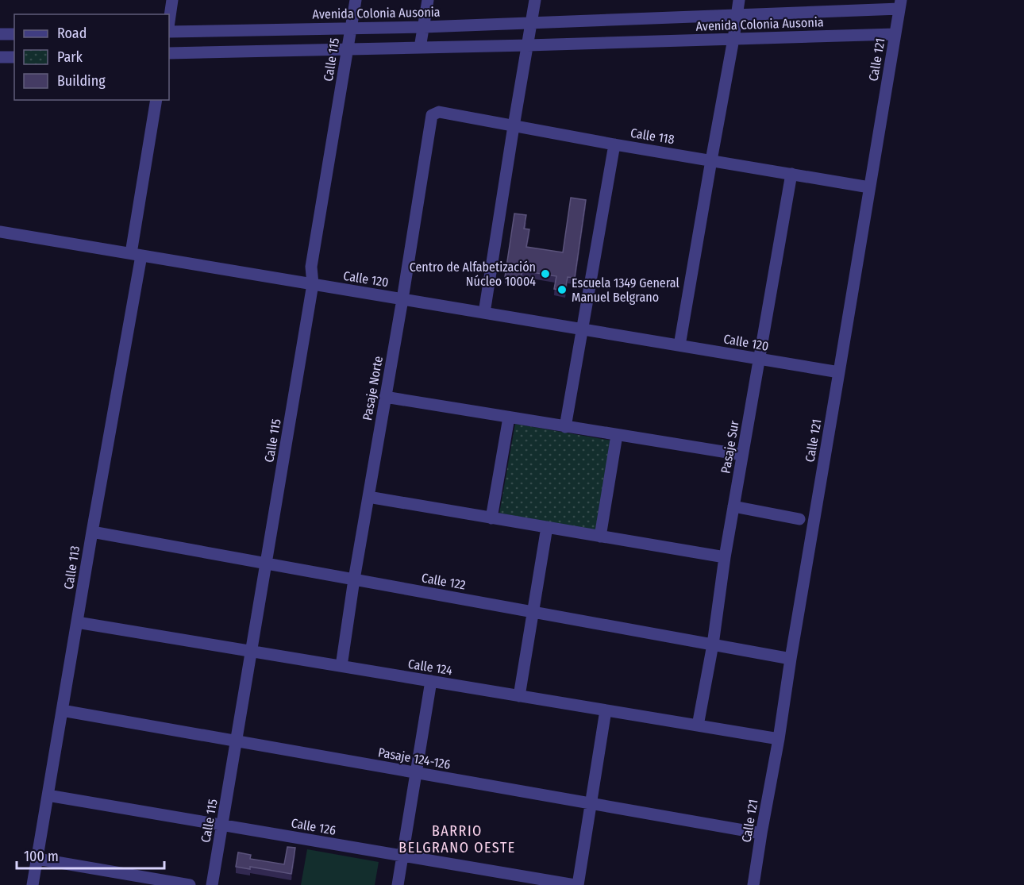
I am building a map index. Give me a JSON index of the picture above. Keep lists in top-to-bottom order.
{
  "streets": {
    "street": [
      "Avenida Colonia Ausonia",
      "Calle 115",
      "Calle 121",
      "Calle 118",
      "Calle 120",
      "Pasaje Norte",
      "Pasaje Sur",
      "Calle 113",
      "Calle 122",
      "Calle 124",
      "Pasaje 124-126",
      "Calle 126"
    ]
  },
  "crossings": [
    ["Avenida Colonia Ausonia", "Calle 115"],
    ["Avenida Colonia Ausonia", "Calle 121"],
    ["Calle 115", "Calle 120"],
    ["Calle 115", "Calle 122"],
    ["Calle 115", "Calle 124"],
    ["Calle 115", "Pasaje 124-126"],
    ["Calle 115", "Calle 126"],
    ["Calle 121", "Calle 118"],
    ["Calle 121", "Calle 120"],
    ["Calle 121", "Calle 122"],
    ["Calle 121", "Calle 124"],
    ["Calle 121", "Pasaje 124-126"],
    ["Calle 118", "Pasaje Norte"],
    ["Calle 118", "Pasaje Sur"],
    ["Calle 120", "Pasaje Norte"],
    ["Calle 120", "Pasaje Sur"],
    ["Calle 120", "Calle 113"],
    ["Pasaje Norte", "Calle 122"],
    ["Pasaje Norte", "Calle 124"],
    ["Pasaje Sur", "Calle 122"],
    ["Pasaje Sur", "Calle 124"],
    ["Calle 113", "Calle 122"],
    ["Calle 113", "Calle 124"],
    ["Calle 113", "Pasaje 124-126"],
    ["Calle 113", "Calle 126"]
  ],
  "districts": ["BARRIO BELGRANO OESTE"],
  "places": ["Centro de Alfabetización Núcleo 10004", "Escuela 1349 General Manuel Belgrano"],
  "legend": ["Road", "Park", "Building"],
  "scale_bar": "100 m"
}
